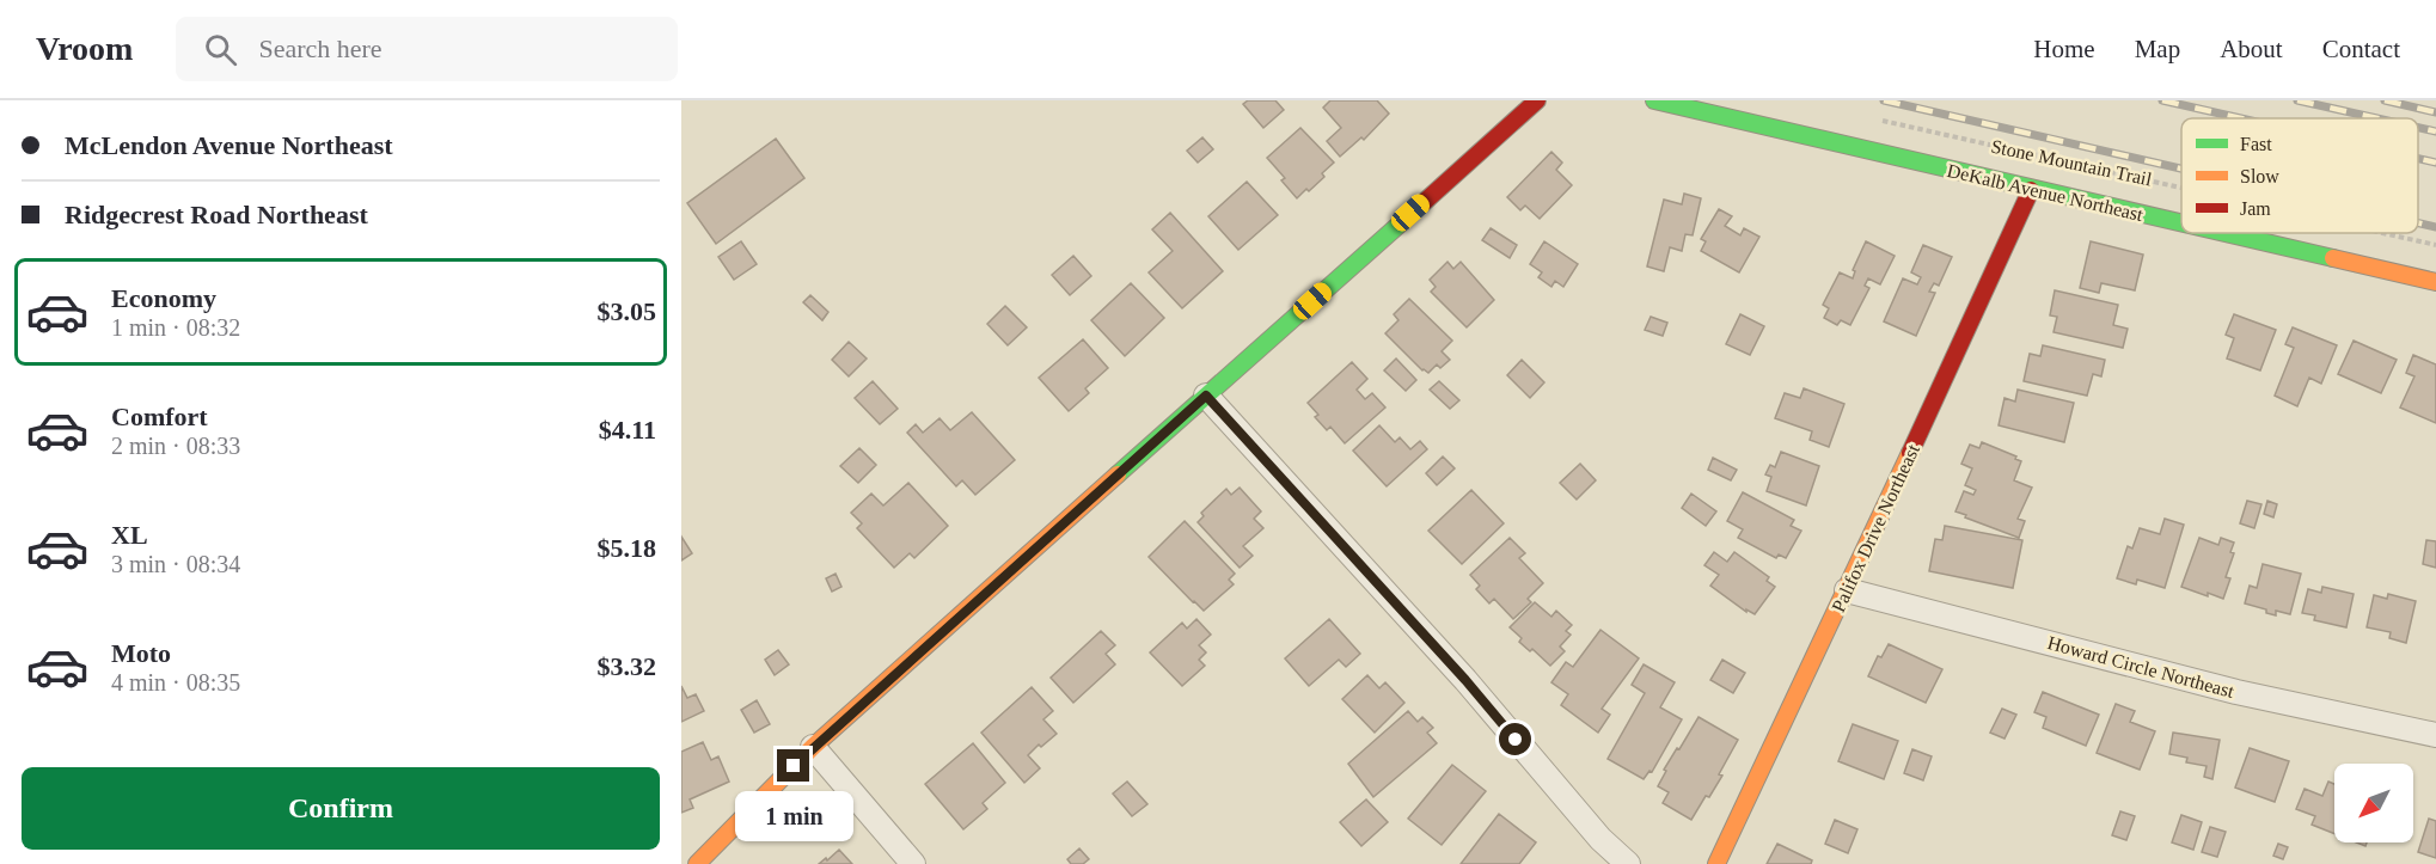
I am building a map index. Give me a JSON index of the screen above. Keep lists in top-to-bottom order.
{
  "streets": {
    "street": ["DeKalb Avenue Northeast", "Palifox Drive Northeast", "Howard Circle Northeast"],
    "path": ["Stone Mountain Trail"]
  },
  "crossings": [
    ["DeKalb Avenue Northeast", "Palifox Drive Northeast"],
    ["Palifox Drive Northeast", "Howard Circle Northeast"]
  ],
  "legend": ["Fast", "Slow", "Jam"],
  "north": "bottom left",
  "page": {
    "header": "Vroom",
    "search": "Search here",
    "nav": [
      "Home",
      "Map",
      "About",
      "Contact"
    ],
    "banner": ["McLendon Avenue Northeast", "Ridgecrest Road Northeast"],
    "list": [
      {
        "name": "Economy",
        "note": "1 min · 08:32",
        "value": "$3.05"
      },
      {
        "name": "Comfort",
        "note": "2 min · 08:33",
        "value": "$4.11"
      },
      {
        "name": "XL",
        "note": "3 min · 08:34",
        "value": "$5.18"
      },
      {
        "name": "Moto",
        "note": "4 min · 08:35",
        "value": "$3.32"
      }
    ],
    "buttons": "Confirm",
    "bubble": "1 min"
  }
}
